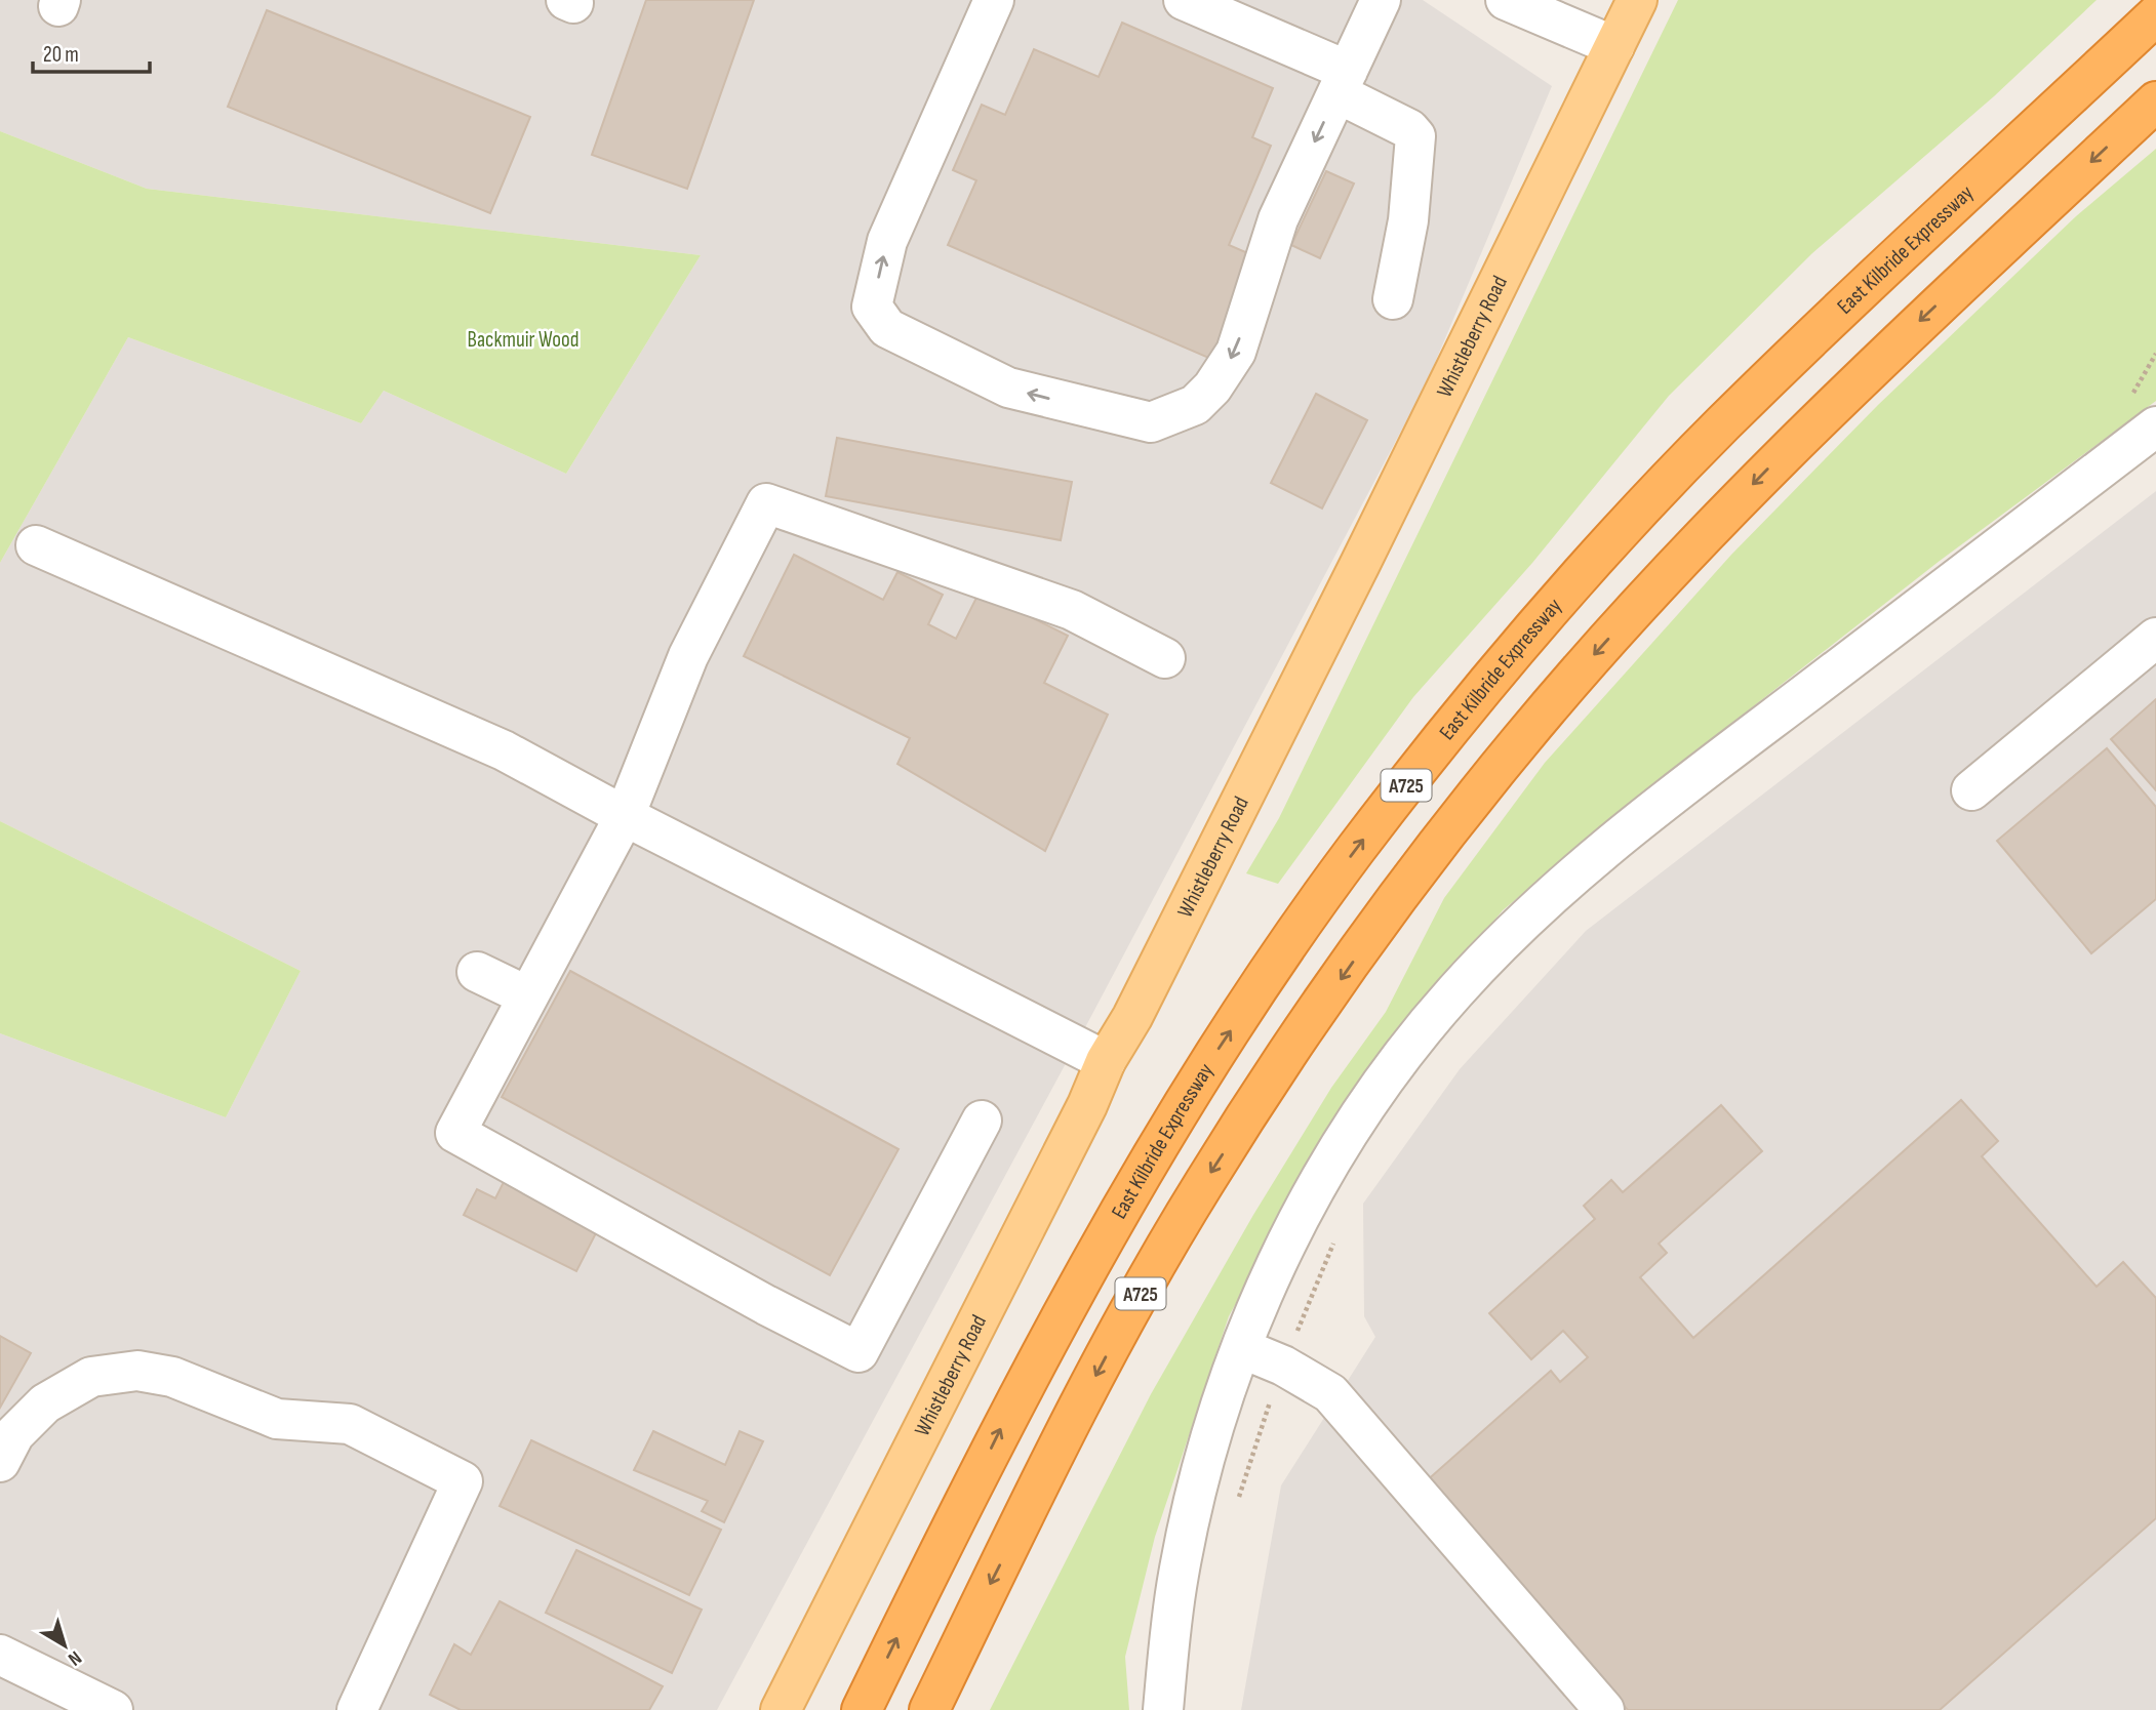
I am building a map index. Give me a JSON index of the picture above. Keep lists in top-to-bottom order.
{
  "streets": {
    "highway": ["East Kilbride Expressway", "A725"],
    "main road": ["Whistleberry Road"]
  },
  "parks": ["Backmuir Wood"],
  "scale_bar": "20 m",
  "north": "bottom right"
}
